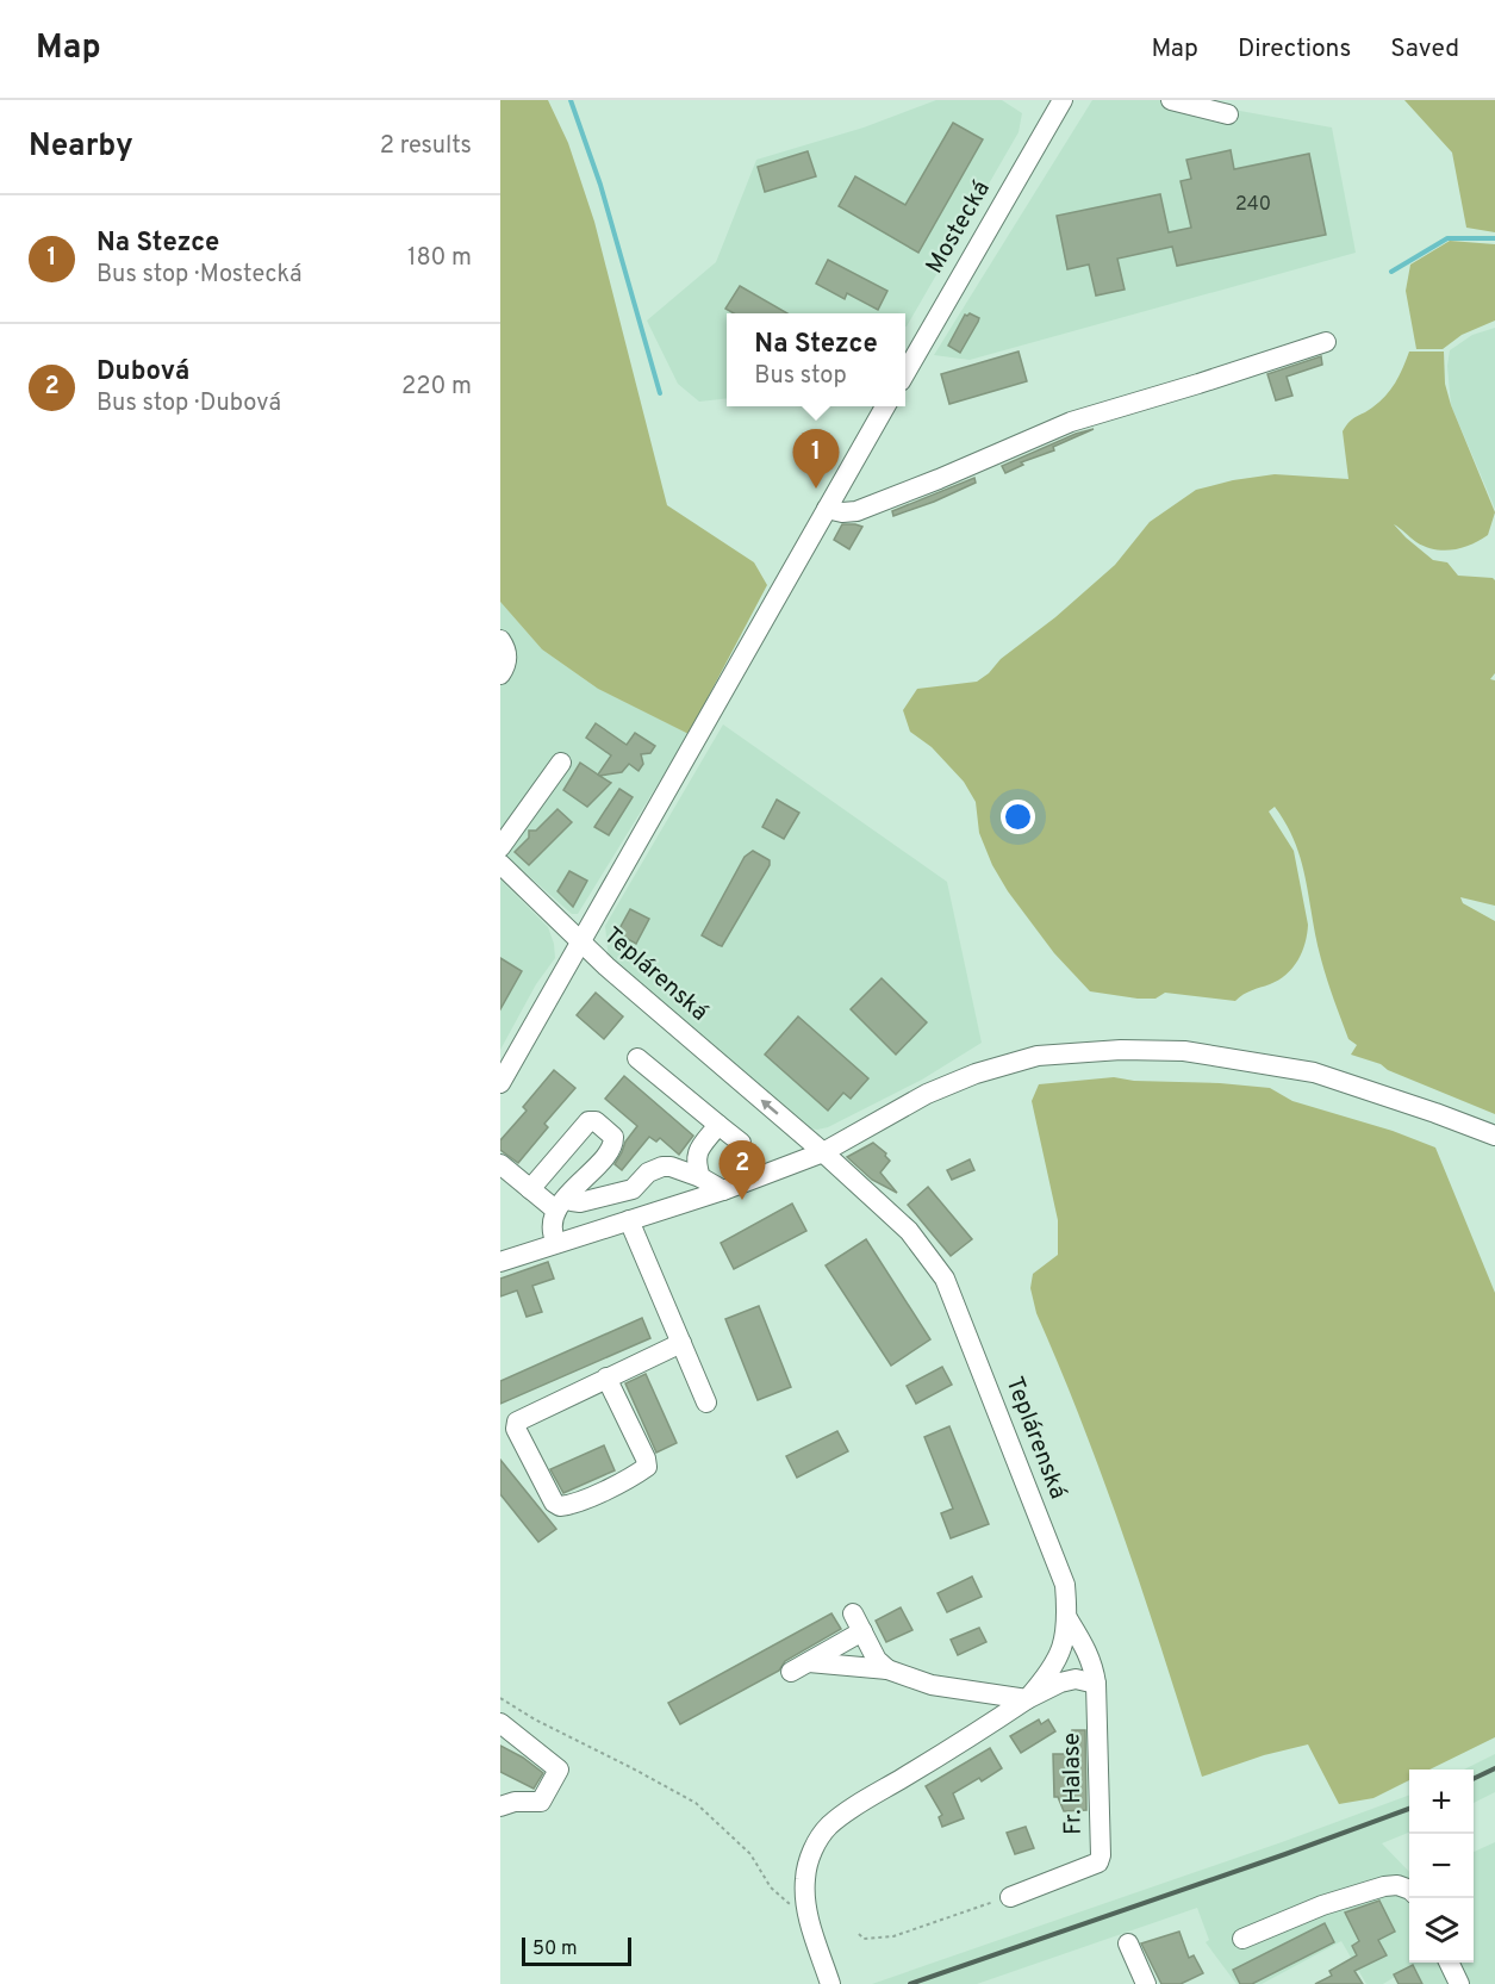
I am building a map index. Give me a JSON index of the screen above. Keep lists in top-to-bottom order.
{
  "streets": {
    "street": ["Mostecká", "Teplárenská", "Fr. Halase"]
  },
  "house_numbers": ["240"],
  "scale_bar": "50 m",
  "page": {
    "header": "Map",
    "nav": ["Map", "Directions", "Saved"],
    "heading": ["Nearby", "2 results"],
    "list": [
      {
        "mark": "1",
        "name": "Na Stezce",
        "note": "Bus stop · Mostecká",
        "value": "180 m"
      },
      {
        "mark": "2",
        "name": "Dubová",
        "note": "Bus stop · Dubová",
        "value": "220 m"
      }
    ],
    "popup": ["Na Stezce", "Bus stop"],
    "pins": ["1", "2"],
    "map_buttons": ["+", "−"],
    "scale": "50 m"
  }
}
